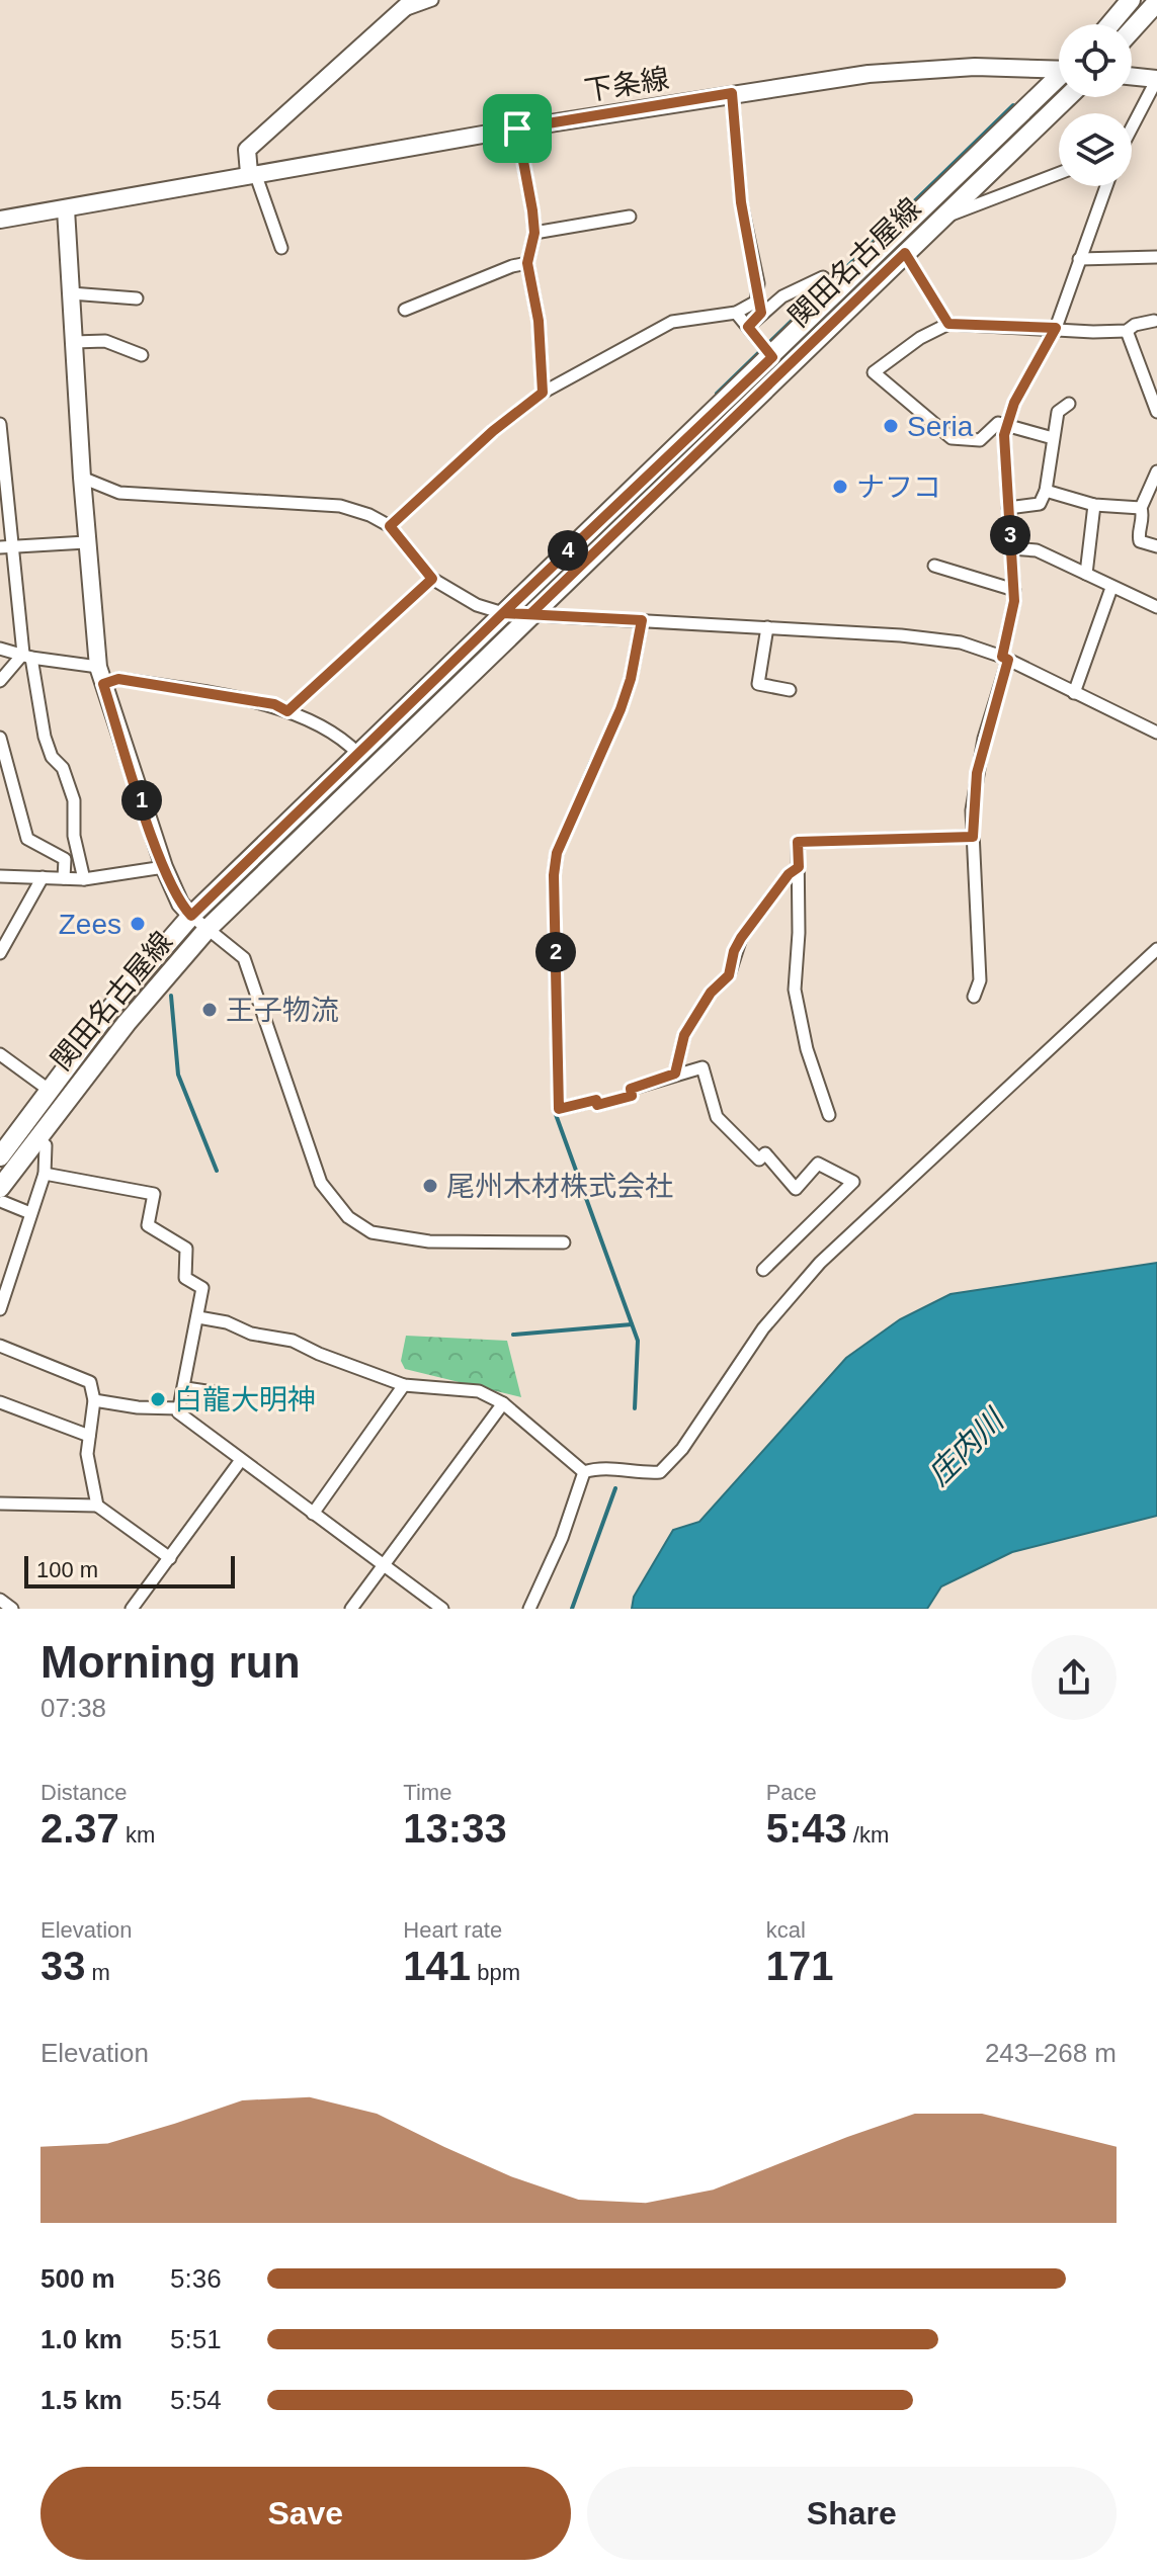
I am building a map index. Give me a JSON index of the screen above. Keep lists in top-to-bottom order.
{
  "streets": {
    "main road": ["関田名古屋線"],
    "street": ["下条線"]
  },
  "water": ["庄内川"],
  "places": [
    "Seria",
    "ナフコ",
    "Zees",
    "王子物流",
    "尾州木材株式会社",
    "白龍大明神"
  ],
  "scale_bar": "100 m",
  "page": {
    "pins": [
      "3",
      "4",
      "1",
      "2"
    ],
    "scale": "100 m",
    "heading": ["Morning run", "07:38"],
    "stats": [
      ["Distance", "2.37 km"],
      ["Time", "13:33"],
      ["Pace", "5:43 /km"],
      ["Elevation", "33 m"],
      ["Heart rate", "141 bpm"],
      ["kcal", "171"]
    ],
    "chart": ["Elevation", "243–268 m"],
    "list": [
      {
        "name": "500 m",
        "note": "5:36"
      },
      {
        "name": "1.0 km",
        "note": "5:51"
      },
      {
        "name": "1.5 km",
        "note": "5:54"
      }
    ],
    "buttons": ["Save", "Share"]
  }
}
